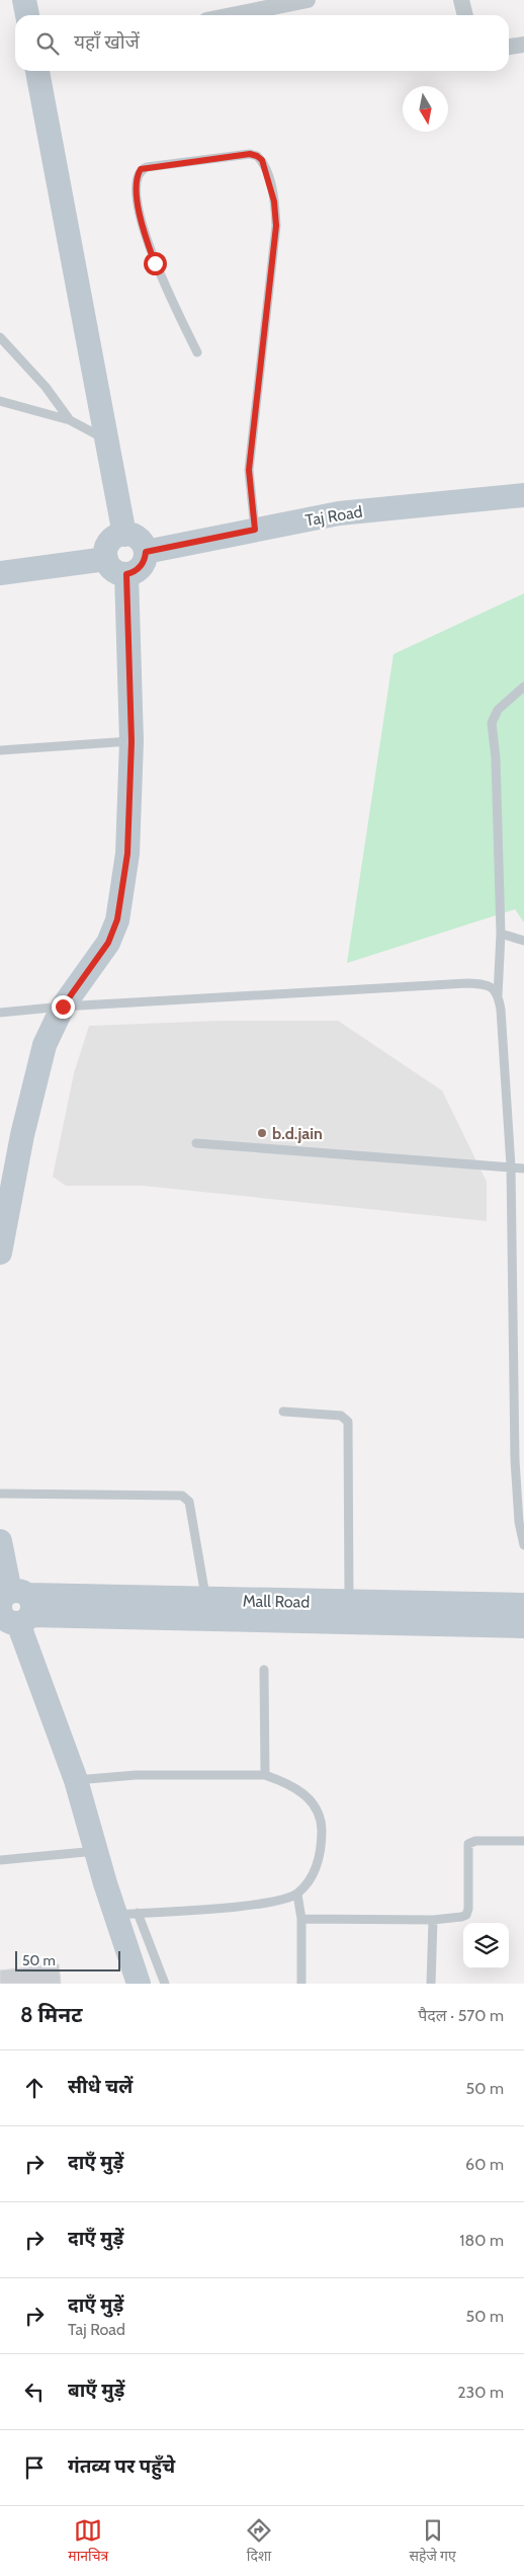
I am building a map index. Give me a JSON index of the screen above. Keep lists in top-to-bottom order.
{
  "streets": {
    "main road": ["Taj Road", "Mall Road"]
  },
  "places": ["b.d.jain"],
  "scale_bar": "50 m",
  "north": "bottom",
  "page": {
    "search": "यहाँ खोजें",
    "scale": "50 m",
    "heading": ["8 मिनट", "पैदल · 570 m"],
    "list": [
      ["सीधे चलें", "50 m"],
      ["दाएँ मुड़ें", "60 m"],
      ["दाएँ मुड़ें", "180 m"],
      ["दाएँ मुड़ें", "Taj Road", "50 m"],
      ["बाएँ मुड़ें", "230 m"],
      "गंतव्य पर पहुँचे"
    ],
    "nav": ["मानचित्र", "दिशा", "सहेजे गए"]
  }
}
